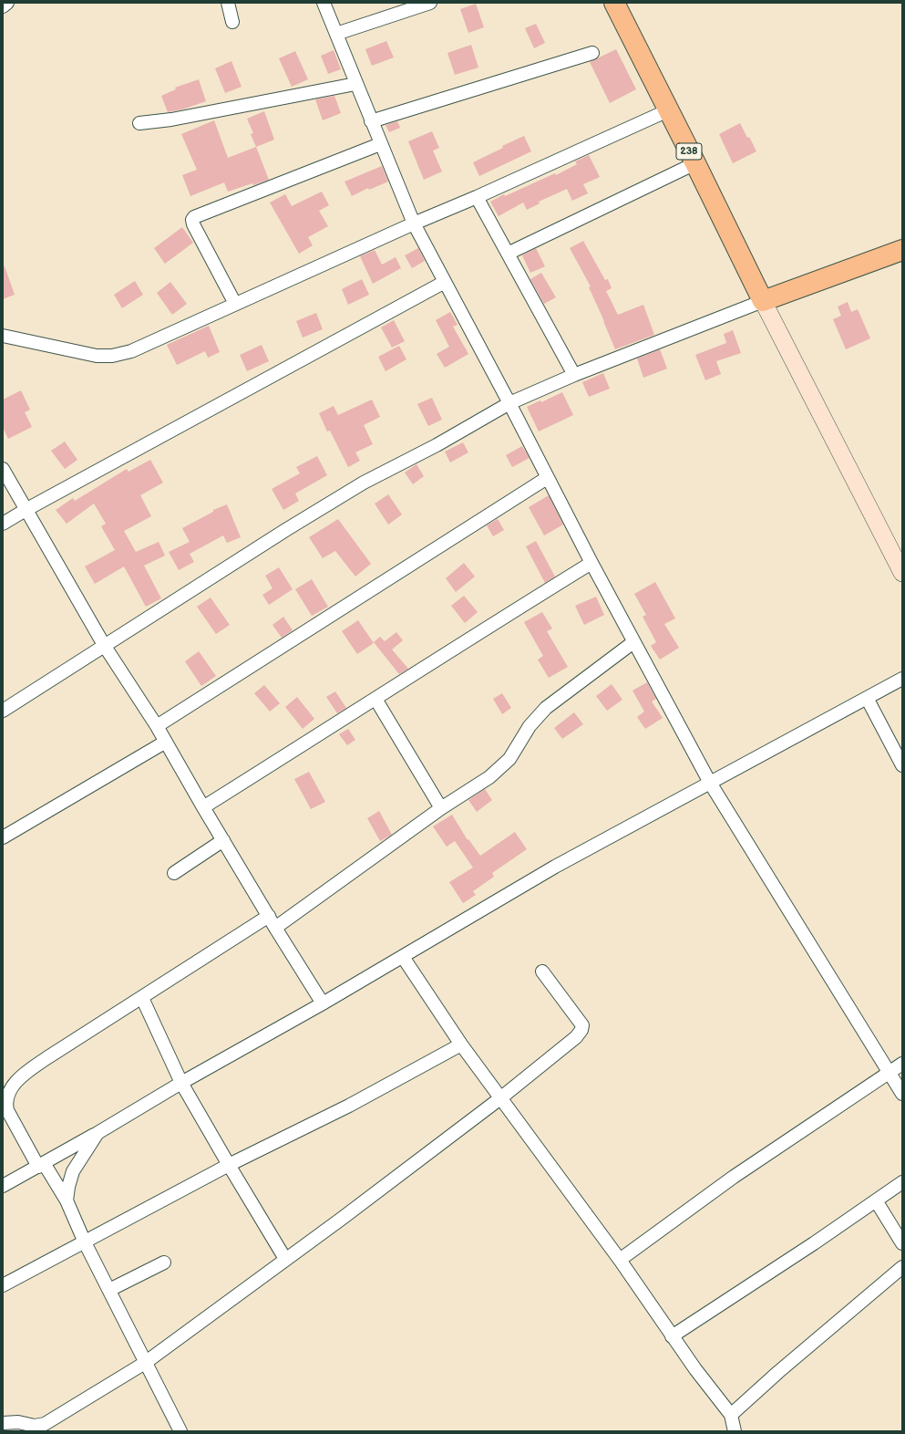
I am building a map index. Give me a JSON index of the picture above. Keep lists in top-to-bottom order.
{
  "streets": {
    "main road": ["238"]
  }
}
